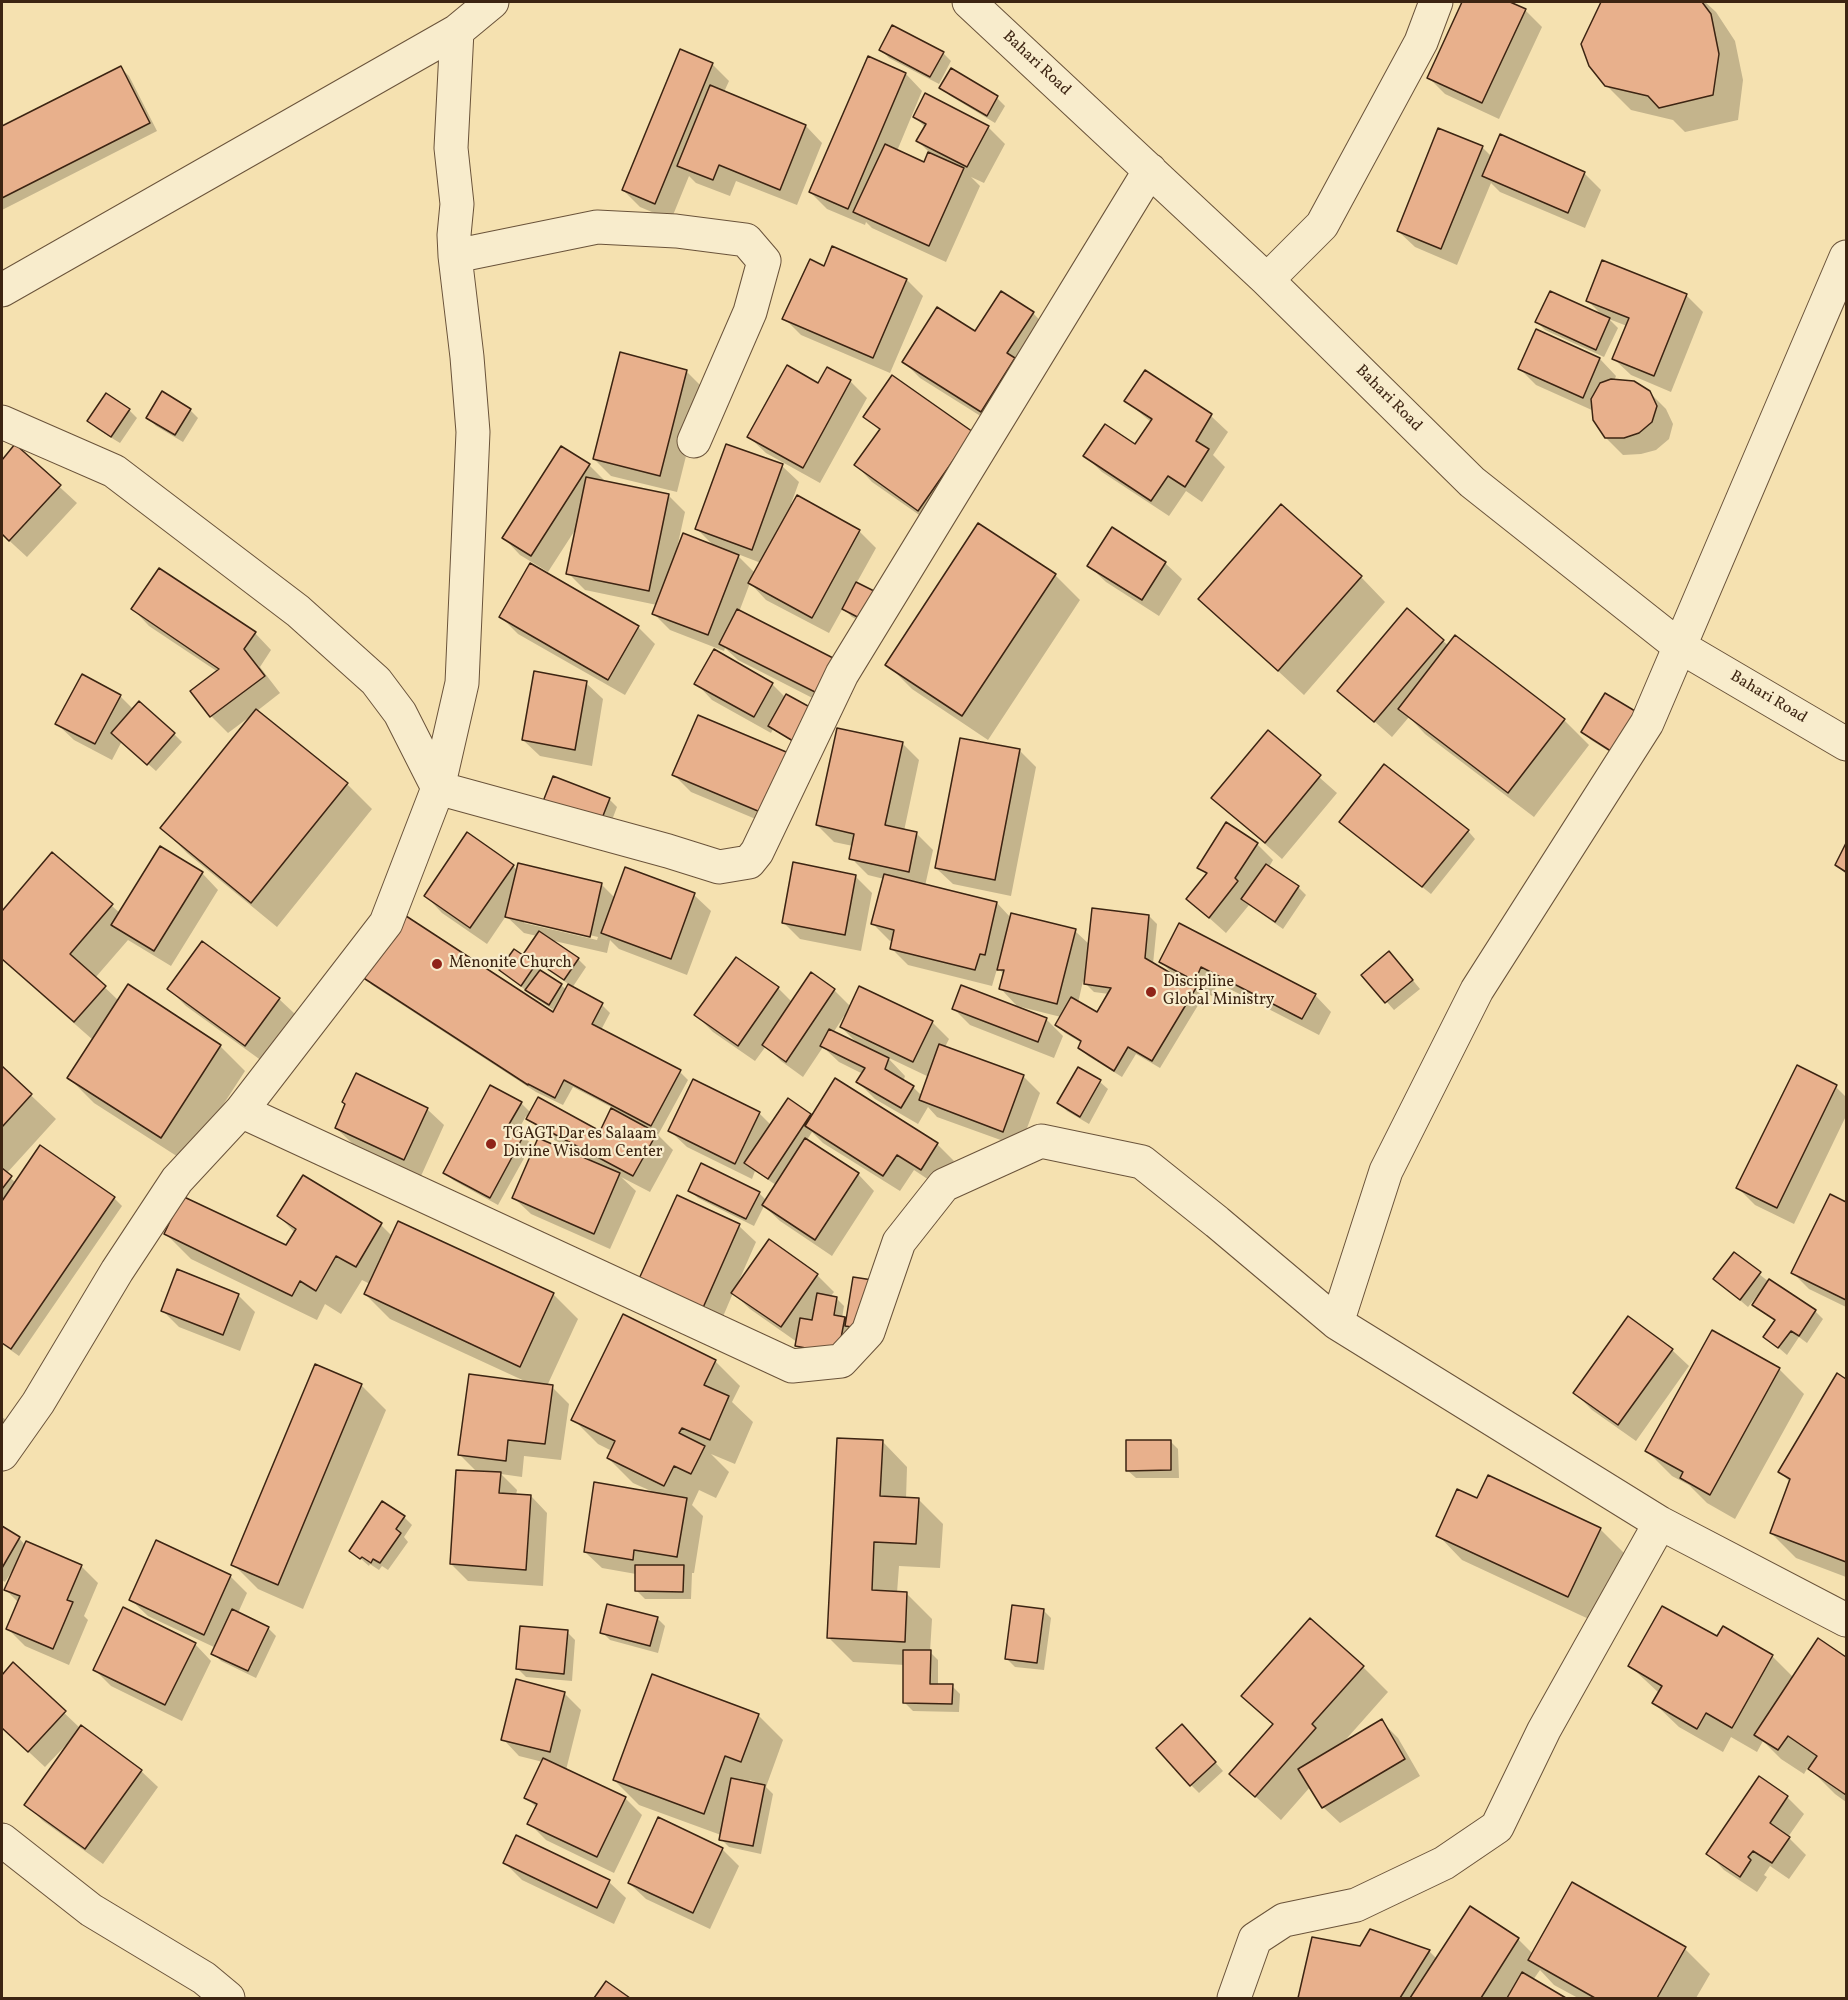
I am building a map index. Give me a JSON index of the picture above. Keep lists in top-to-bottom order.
{
  "streets": {
    "street": ["Bahari Road"]
  },
  "places": ["Menonite Church", "Discipline Global Ministry", "TGAGT Dar es Salaam Divine Wisdom Center"]
}
